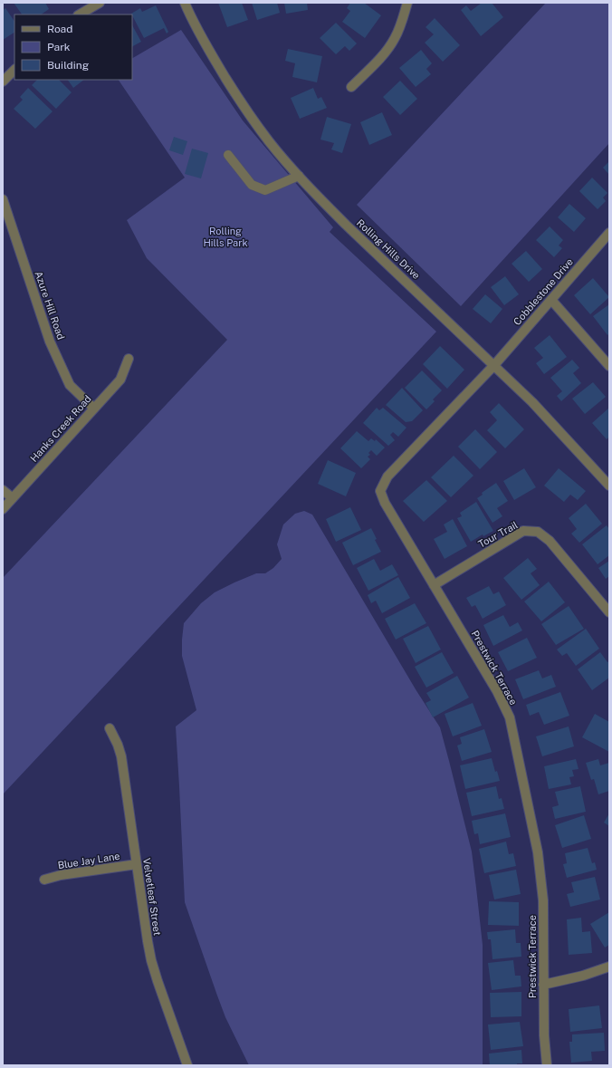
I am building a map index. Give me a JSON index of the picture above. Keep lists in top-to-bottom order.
{
  "streets": {
    "street": [
      "Rolling Hills Drive",
      "Cobblestone Drive",
      "Azure Hill Road",
      "Hanks Creek Road",
      "Tour Trail",
      "Prestwick Terrace",
      "Blue Jay Lane",
      "Velvetleaf Street"
    ]
  },
  "crossings": [
    ["Rolling Hills Drive", "Cobblestone Drive"],
    ["Rolling Hills Drive", "Prestwick Terrace"],
    ["Cobblestone Drive", "Prestwick Terrace"],
    ["Azure Hill Road", "Hanks Creek Road"],
    ["Tour Trail", "Prestwick Terrace"],
    ["Blue Jay Lane", "Velvetleaf Street"]
  ],
  "parks": ["Rolling Hills Park"],
  "legend": ["Road", "Park", "Building"]
}
